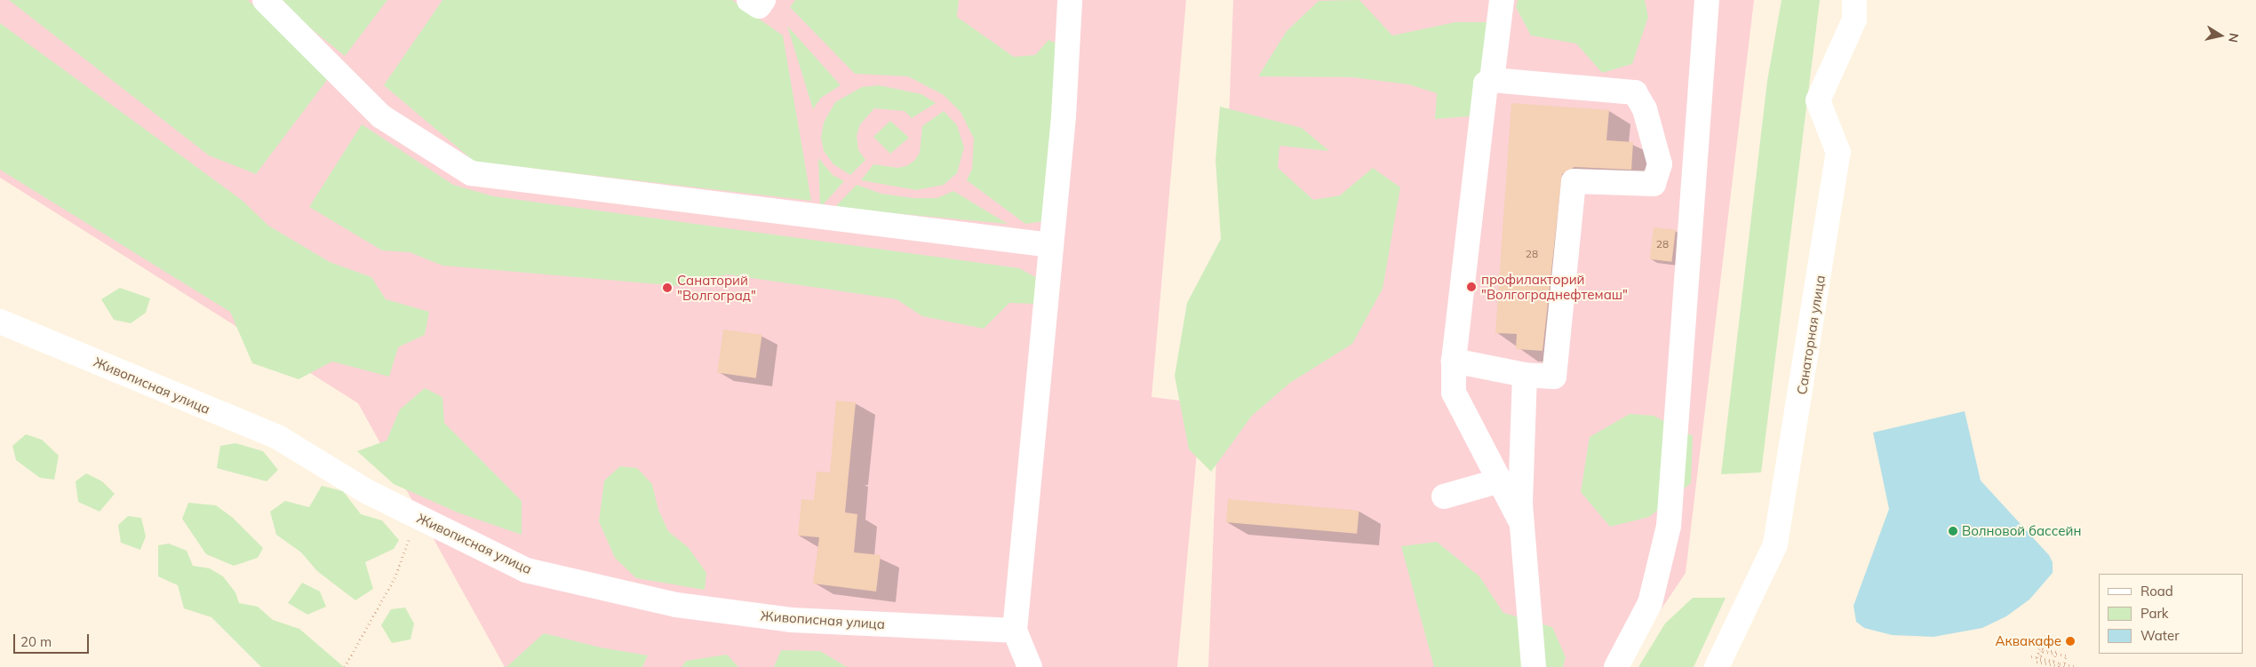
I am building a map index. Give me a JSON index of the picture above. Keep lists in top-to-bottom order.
{
  "streets": {
    "street": ["Санаторная улица", "Живописная улица"]
  },
  "places": [
    "профилакторий \"Волгограднефтемаш\"",
    "Санаторий \"Волгоград\"",
    "Волновой бассейн",
    "Аквакафе"
  ],
  "house_numbers": ["28", "28"],
  "legend": ["Road", "Park", "Water"],
  "scale_bar": "20 m",
  "north": "right"
}
